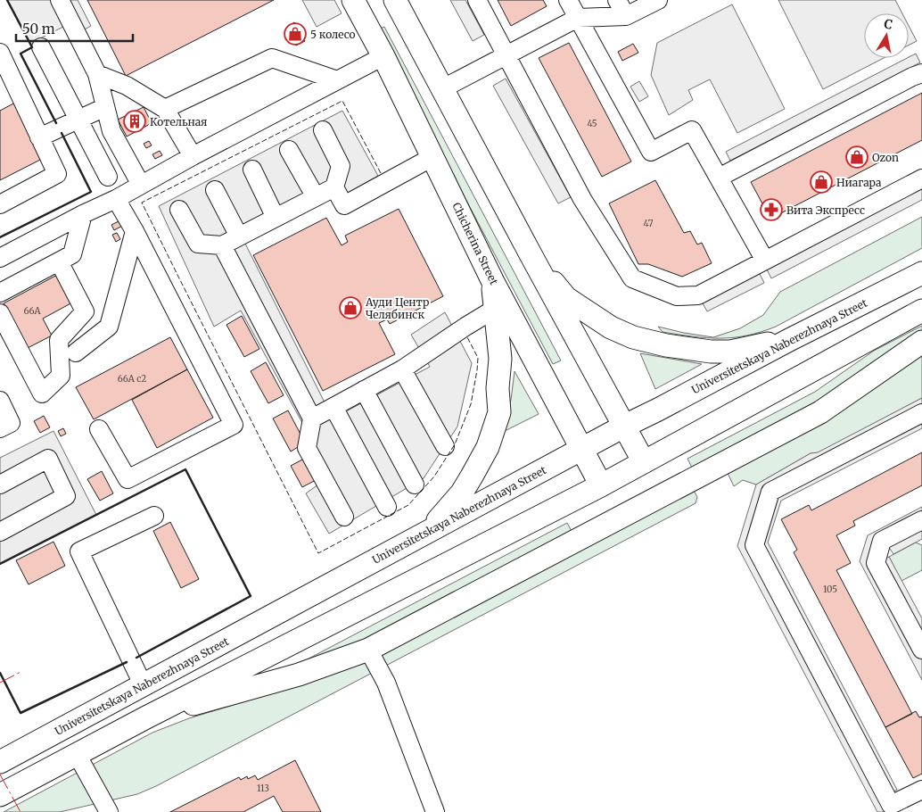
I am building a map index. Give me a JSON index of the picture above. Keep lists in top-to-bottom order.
{
  "streets": {
    "main road": ["Chicherina Street", "Universitetskaya Naberezhnaya Street"]
  },
  "crossings": [
    ["Chicherina Street", "Universitetskaya Naberezhnaya Street"]
  ],
  "places": {
    "shop": [
      "5 колесо",
      "Ozon",
      "Ниагара",
      "Ауди Центр Челябинск"
    ],
    "building": ["Котельная"],
    "pharmacy": ["Вита Экспресс"]
  },
  "house_numbers": [
    "45",
    "47",
    "66А",
    "66А с2",
    "105",
    "113"
  ],
  "scale_bar": "50 m",
  "north": "top"
}
